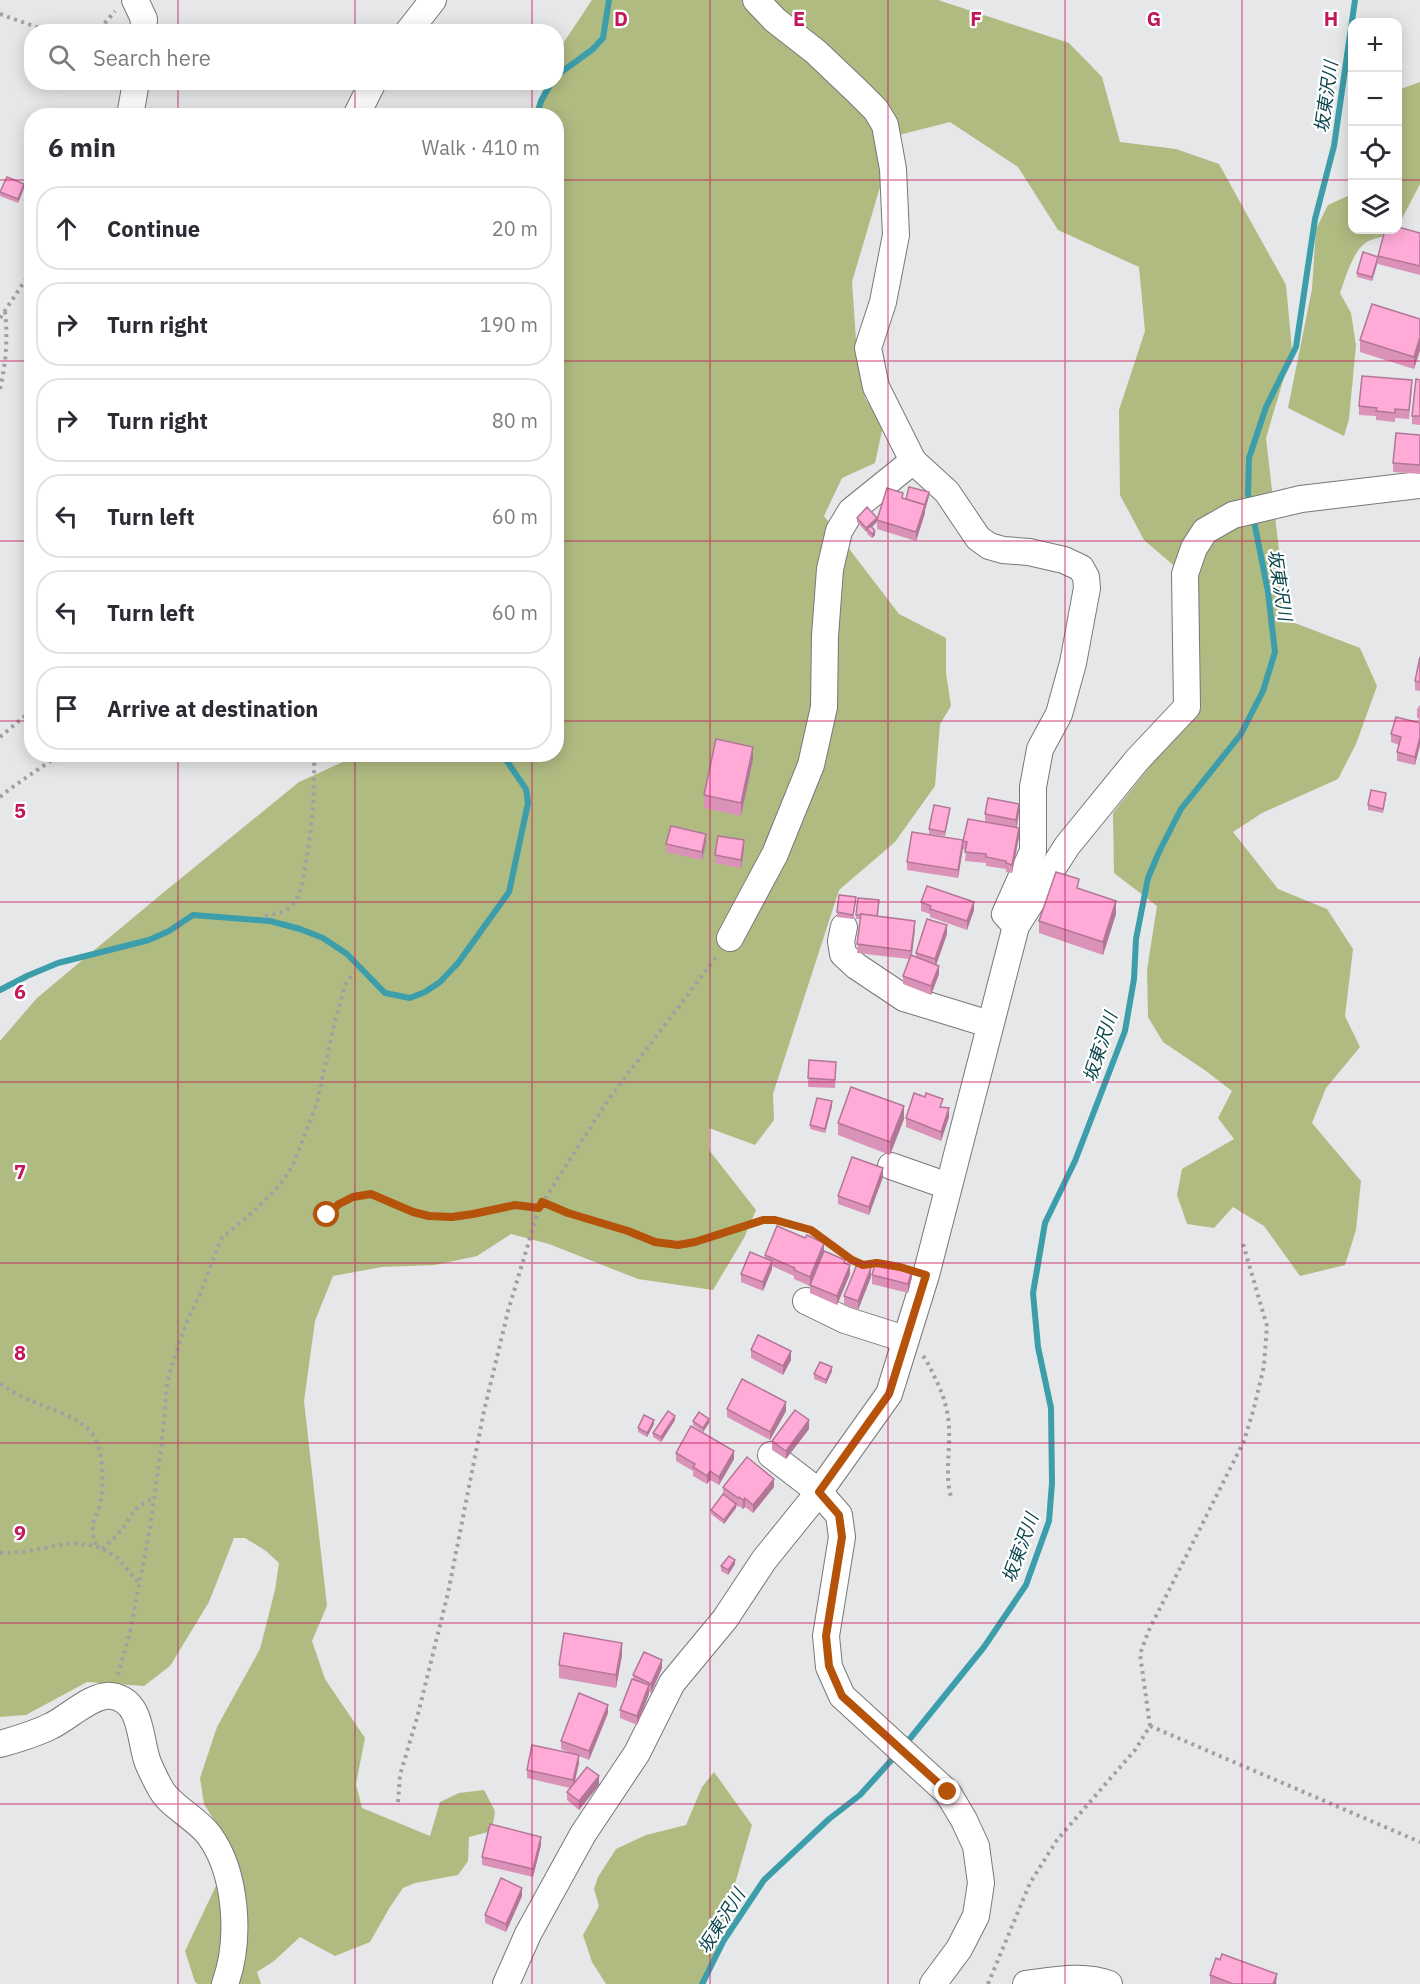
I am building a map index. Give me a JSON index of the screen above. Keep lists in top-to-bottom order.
{
  "water": ["坂東沢川"],
  "page": {
    "map_buttons": ["+", "−"],
    "search": "Search here",
    "heading": ["6 min", "Walk · 410 m"],
    "list": [
      ["Continue", "20 m"],
      ["Turn right", "190 m"],
      ["Turn right", "80 m"],
      ["Turn left", "60 m"],
      ["Turn left", "60 m"],
      "Arrive at destination"
    ]
  },
  "grid": {
    "columns": [
      "D",
      "E",
      "F",
      "G",
      "H"
    ],
    "rows": [
      "5",
      "6",
      "7",
      "8",
      "9"
    ]
  }
}
